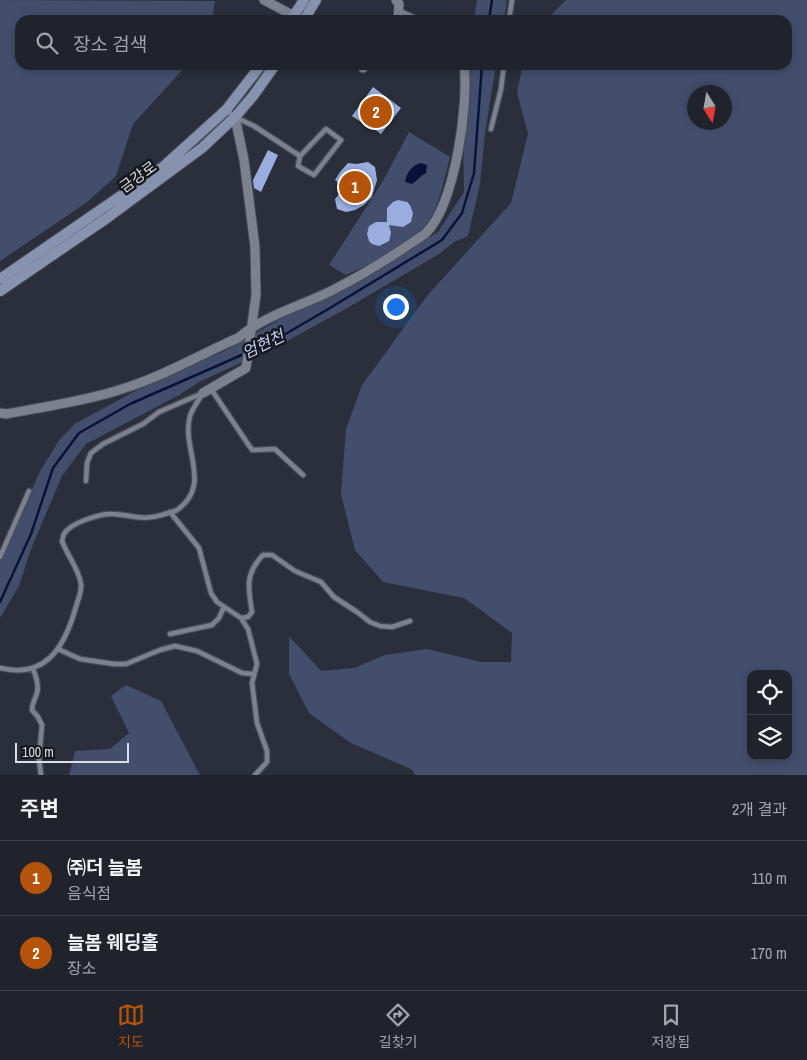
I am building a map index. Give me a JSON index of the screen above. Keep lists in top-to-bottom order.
{
  "streets": {
    "main road": ["금강로"]
  },
  "water": ["엄현천"],
  "scale_bar": "100 m",
  "north": "bottom",
  "page": {
    "search": "장소 검색",
    "pins": ["2", "1"],
    "scale": "100 m",
    "heading": ["주변", "2개 결과"],
    "list": [
      {
        "mark": "1",
        "name": "㈜더 늘봄",
        "note": "음식점",
        "value": "110 m"
      },
      {
        "mark": "2",
        "name": "늘봄 웨딩홀",
        "note": "장소",
        "value": "170 m"
      }
    ],
    "nav": ["지도", "길찾기", "저장됨"]
  }
}
